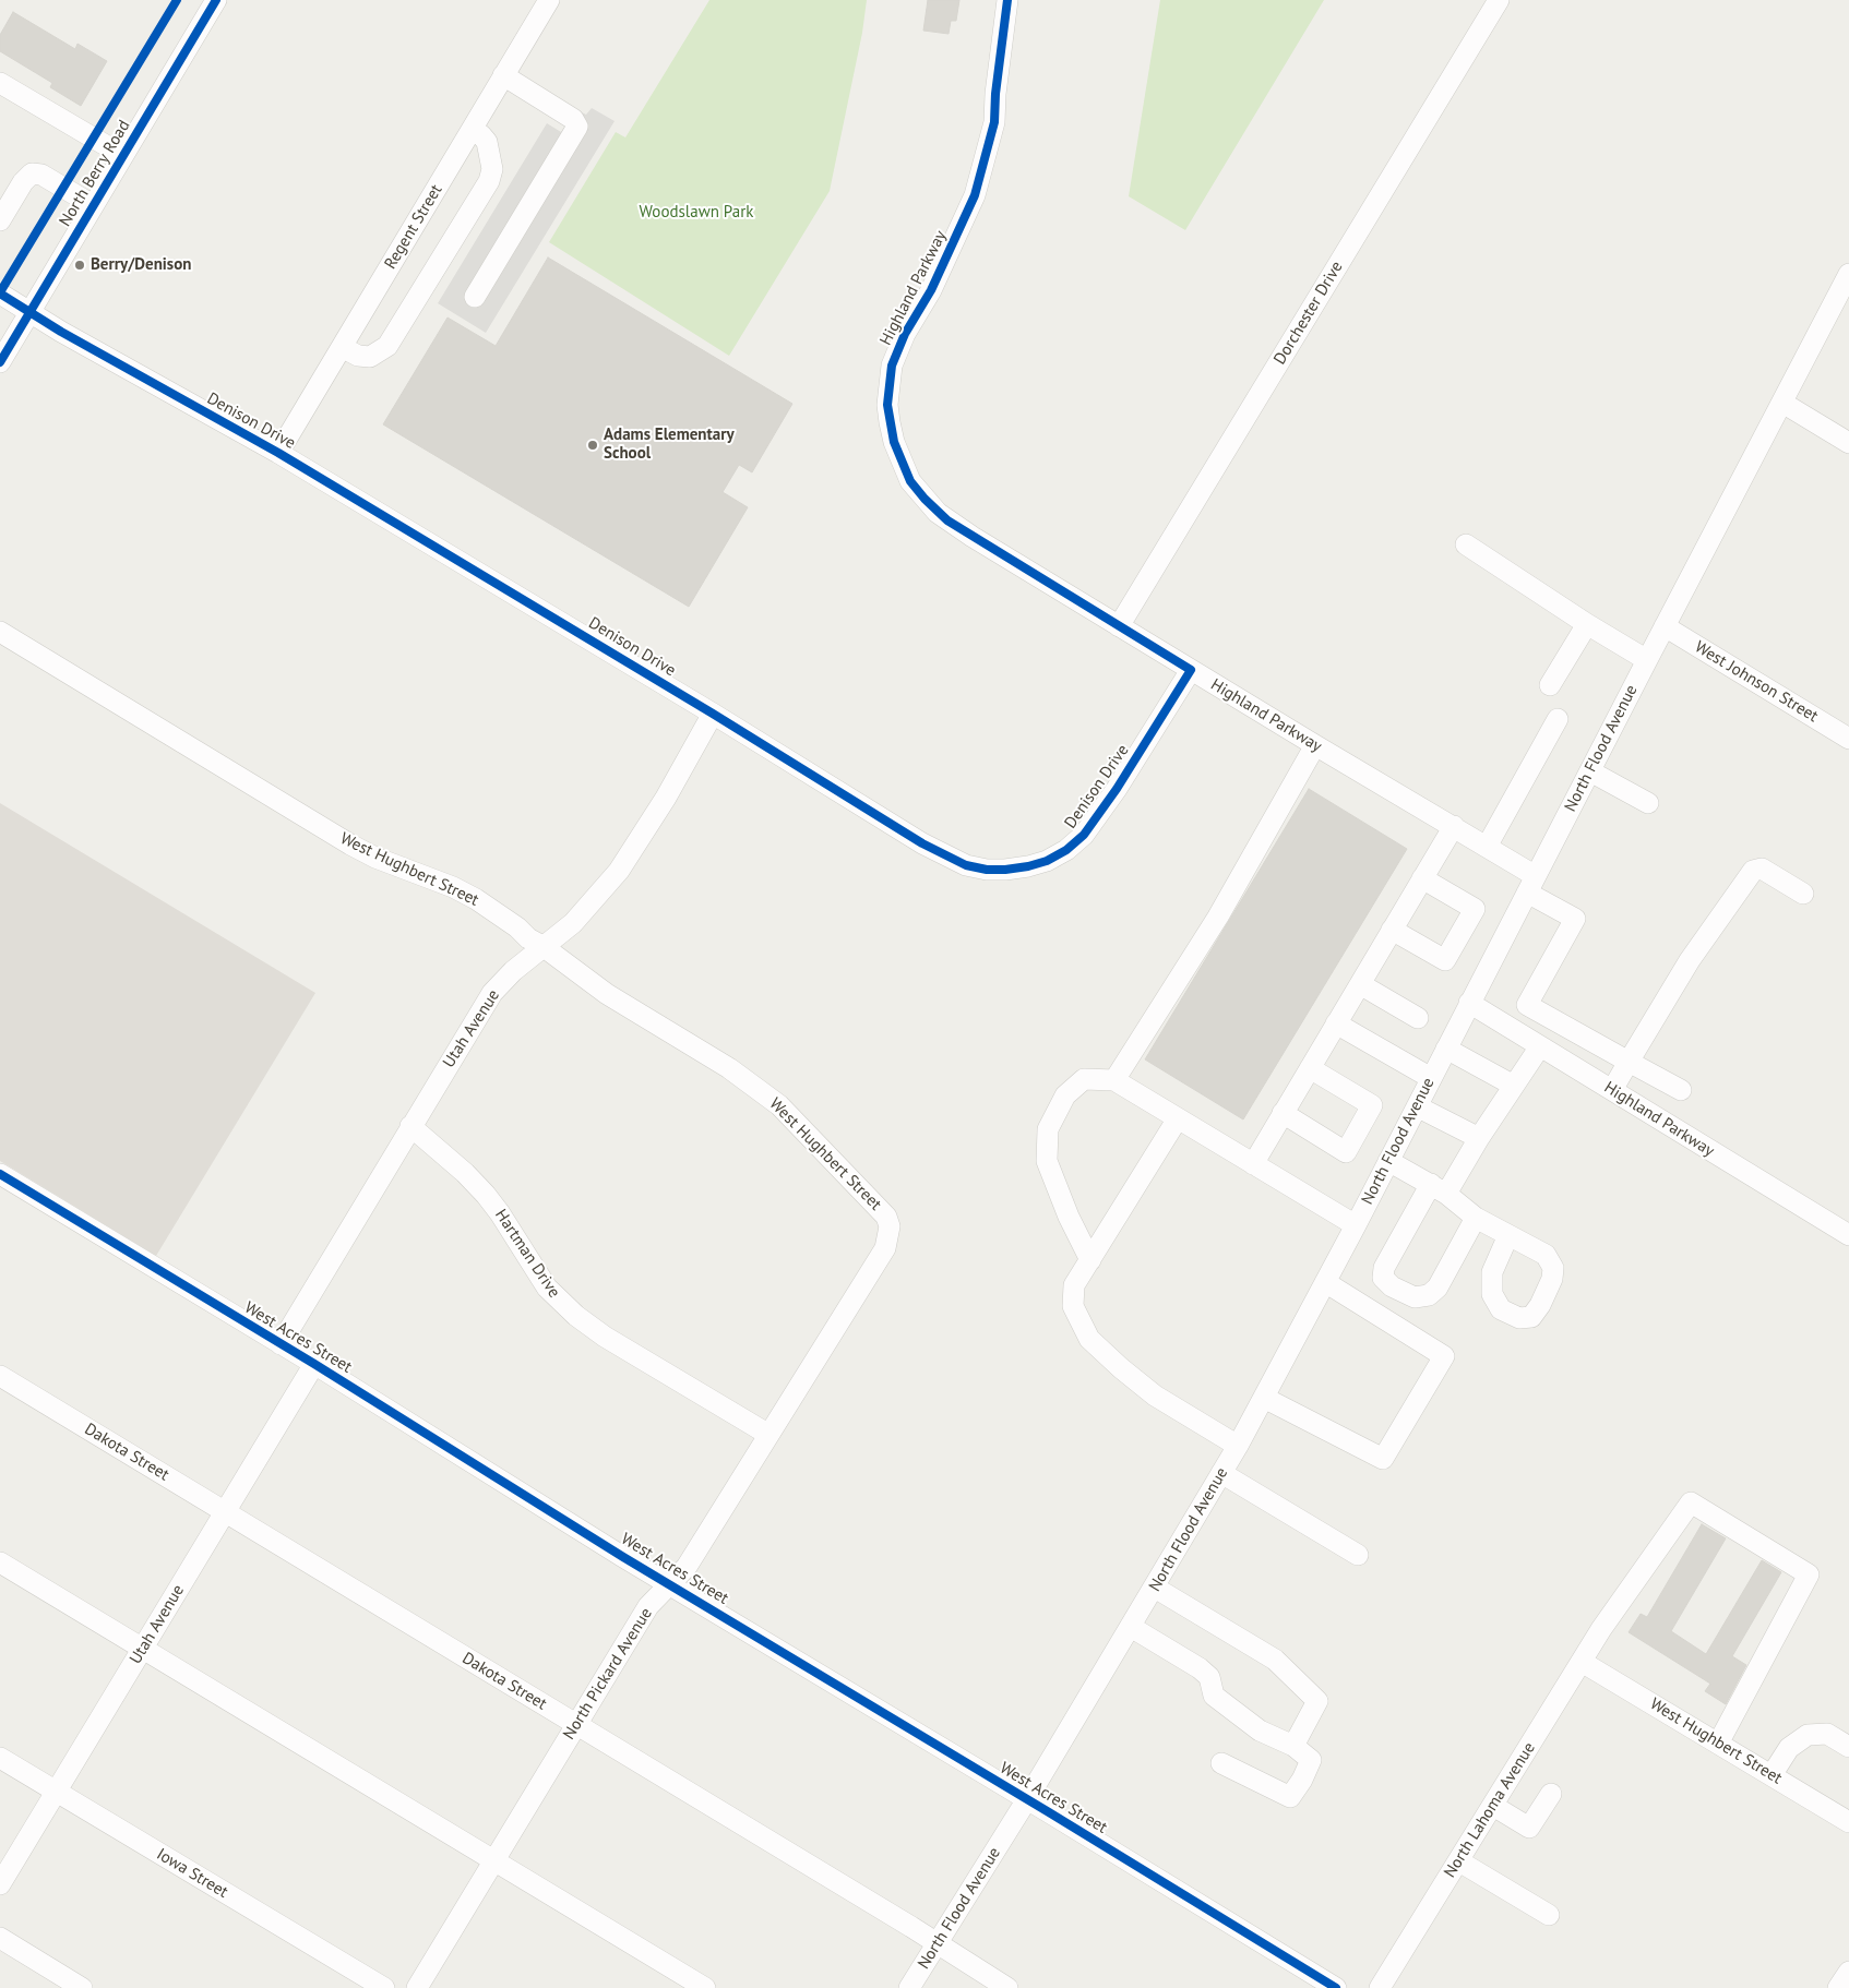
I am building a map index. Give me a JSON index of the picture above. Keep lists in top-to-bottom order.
{
  "streets": {
    "street": [
      "North Berry Road",
      "Regent Street",
      "Highland Parkway",
      "Dorchester Drive",
      "Denison Drive",
      "West Johnson Street",
      "North Flood Avenue",
      "West Hughbert Street",
      "Utah Avenue",
      "Hartman Drive",
      "West Acres Street",
      "Dakota Street",
      "North Pickard Avenue",
      "North Lahoma Avenue",
      "Iowa Street"
    ]
  },
  "crossings": [
    ["North Berry Road", "Denison Drive"],
    ["Regent Street", "Denison Drive"],
    ["Highland Parkway", "Dorchester Drive"],
    ["Highland Parkway", "Denison Drive"],
    ["Highland Parkway", "North Flood Avenue"],
    ["Denison Drive", "Utah Avenue"],
    ["West Johnson Street", "North Flood Avenue"],
    ["North Flood Avenue", "West Acres Street"],
    ["North Flood Avenue", "Dakota Street"],
    ["West Hughbert Street", "Utah Avenue"],
    ["West Hughbert Street", "North Pickard Avenue"],
    ["West Hughbert Street", "North Lahoma Avenue"],
    ["Utah Avenue", "Hartman Drive"],
    ["Utah Avenue", "West Acres Street"],
    ["Utah Avenue", "Dakota Street"],
    ["Utah Avenue", "Iowa Street"],
    ["Hartman Drive", "North Pickard Avenue"],
    ["West Acres Street", "North Pickard Avenue"],
    ["Dakota Street", "North Pickard Avenue"]
  ],
  "parks": ["Woodslawn Park"],
  "places": ["Berry/Denison", "Adams Elementary School"]
}
